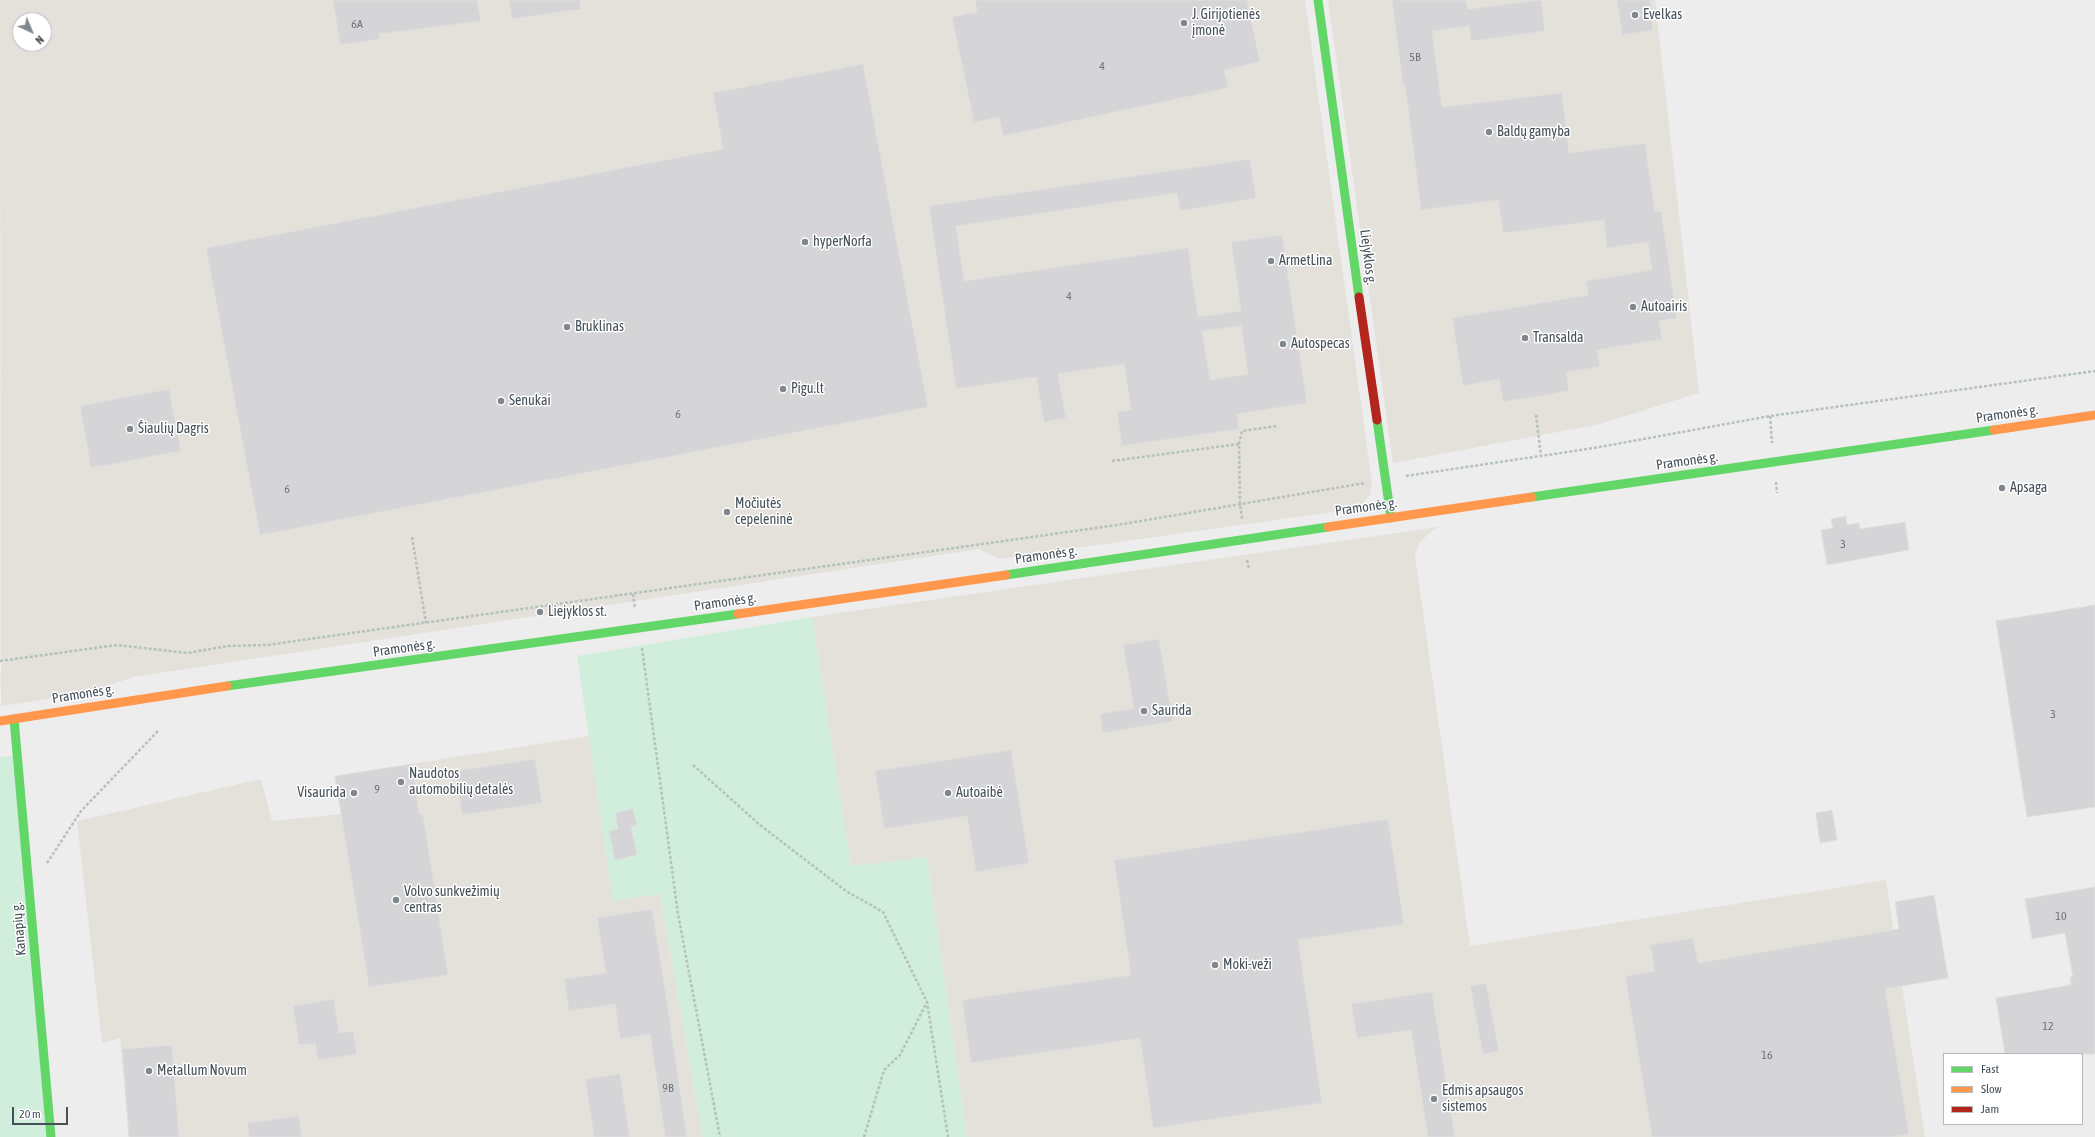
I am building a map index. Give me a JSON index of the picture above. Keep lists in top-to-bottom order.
{
  "streets": {
    "main road": ["Liejyklos g.", "Pramonės g.", "Kanapių g."]
  },
  "crossings": [
    ["Liejyklos g.", "Pramonės g."],
    ["Pramonės g.", "Kanapių g."]
  ],
  "places": [
    "Evelkas",
    "J. Girijotienės įmonė",
    "Baldų gamyba",
    "hyperNorfa",
    "ArmetLina",
    "Autoairis",
    "Bruklinas",
    "Transalda",
    "Autospecas",
    "Pigu.lt",
    "Senukai",
    "Šiaulių Dagris",
    "Apsaga",
    "Močiutės cepeleninė",
    "Liejyklos st.",
    "Saurida",
    "Naudotos automobilių detalės",
    "Visaurida",
    "Autoaibė",
    "Volvo sunkvežimių centras",
    "Moki-veži",
    "Metallum Novum",
    "Edmis apsaugos sistemos"
  ],
  "house_numbers": [
    "6A",
    "5B",
    "4",
    "4",
    "6",
    "6",
    "3",
    "3",
    "9",
    "10",
    "12",
    "16",
    "9B"
  ],
  "legend": ["Fast", "Slow", "Jam"],
  "scale_bar": "20 m",
  "north": "bottom right"
}
